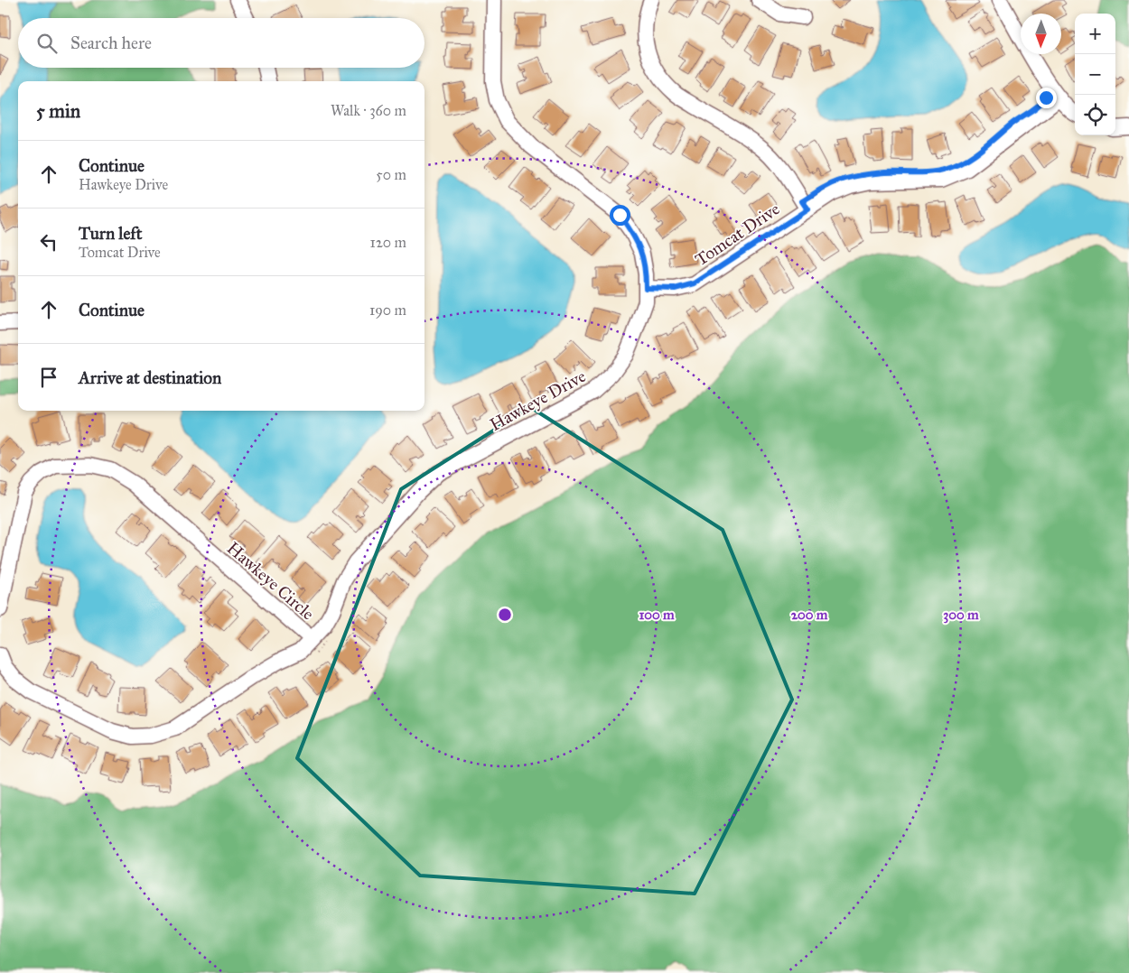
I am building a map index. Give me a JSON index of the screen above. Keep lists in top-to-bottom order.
{
  "streets": {
    "street": ["Tomcat Drive", "Hawkeye Drive", "Hawkeye Circle"]
  },
  "crossings": [
    ["Tomcat Drive", "Hawkeye Drive"],
    ["Hawkeye Drive", "Hawkeye Circle"]
  ],
  "north": "bottom",
  "page": {
    "map_buttons": ["+", "−"],
    "search": "Search here",
    "heading": ["5 min", "Walk · 360 m"],
    "list": [
      ["Continue", "Hawkeye Drive", "50 m"],
      ["Turn left", "Tomcat Drive", "120 m"],
      ["Continue", "190 m"],
      "Arrive at destination"
    ]
  },
  "rings": ["100 m", "200 m", "300 m"]
}
